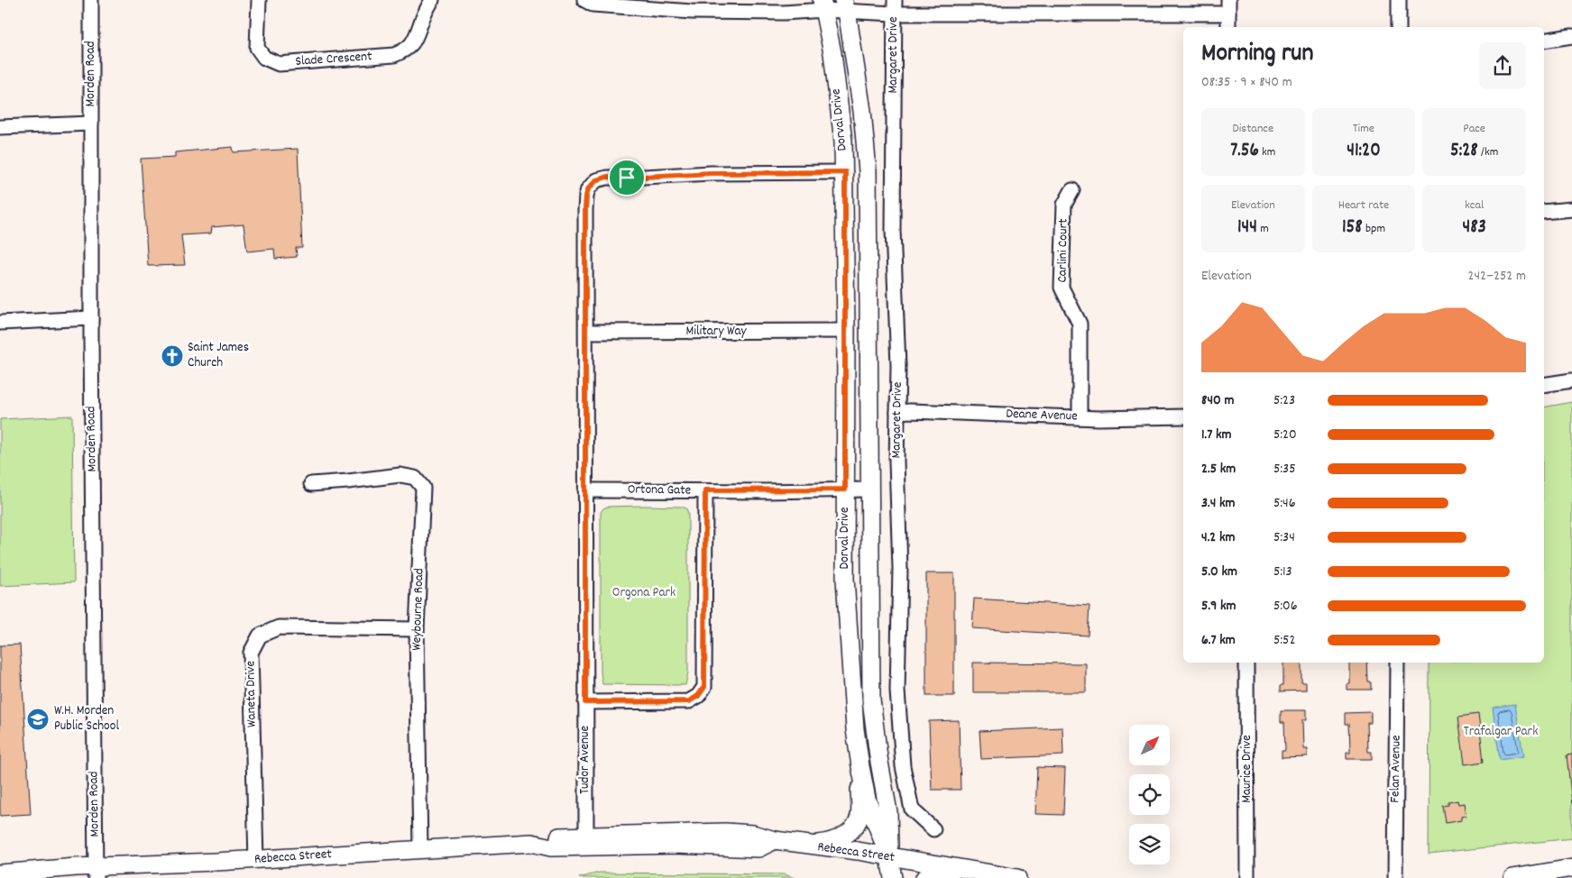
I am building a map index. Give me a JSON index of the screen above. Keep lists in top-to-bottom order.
{
  "streets": {
    "main road": ["Dorval Drive", "Rebecca Street"],
    "street": [
      "Margaret Drive",
      "Slade Crescent",
      "Morden Road",
      "Carlini Court",
      "Military Way",
      "Deane Avenue",
      "Ortona Gate",
      "Weybourne Road",
      "Waneta Drive",
      "Tudor Avenue",
      "Maurice Drive",
      "Felan Avenue"
    ]
  },
  "crossings": [
    ["Margaret Drive", "Deane Avenue"],
    ["Morden Road", "Rebecca Street"],
    ["Dorval Drive", "Military Way"],
    ["Dorval Drive", "Ortona Gate"],
    ["Dorval Drive", "Tudor Avenue"],
    ["Dorval Drive", "Rebecca Street"],
    ["Carlini Court", "Deane Avenue"],
    ["Military Way", "Tudor Avenue"],
    ["Ortona Gate", "Tudor Avenue"],
    ["Weybourne Road", "Waneta Drive"],
    ["Weybourne Road", "Rebecca Street"],
    ["Waneta Drive", "Rebecca Street"],
    ["Tudor Avenue", "Rebecca Street"]
  ],
  "parks": ["Orgona Park", "Trafalgar Park"],
  "places": {
    "church": ["Saint James Church"],
    "school or university": ["W.H. Morden Public School"]
  },
  "north": "top right",
  "page": {
    "heading": ["Morning run", "08:35 · 9 × 840 m"],
    "stats": [
      ["Distance", "7.56 km"],
      ["Time", "41:20"],
      ["Pace", "5:28 /km"],
      ["Elevation", "144 m"],
      ["Heart rate", "158 bpm"],
      ["kcal", "483"]
    ],
    "chart": ["Elevation", "242–252 m"],
    "list": [
      {
        "name": "840 m",
        "note": "5:23"
      },
      {
        "name": "1.7 km",
        "note": "5:20"
      },
      {
        "name": "2.5 km",
        "note": "5:35"
      },
      {
        "name": "3.4 km",
        "note": "5:46"
      },
      {
        "name": "4.2 km",
        "note": "5:34"
      },
      {
        "name": "5.0 km",
        "note": "5:13"
      },
      {
        "name": "5.9 km",
        "note": "5:06"
      },
      {
        "name": "6.7 km",
        "note": "5:52"
      }
    ]
  }
}
